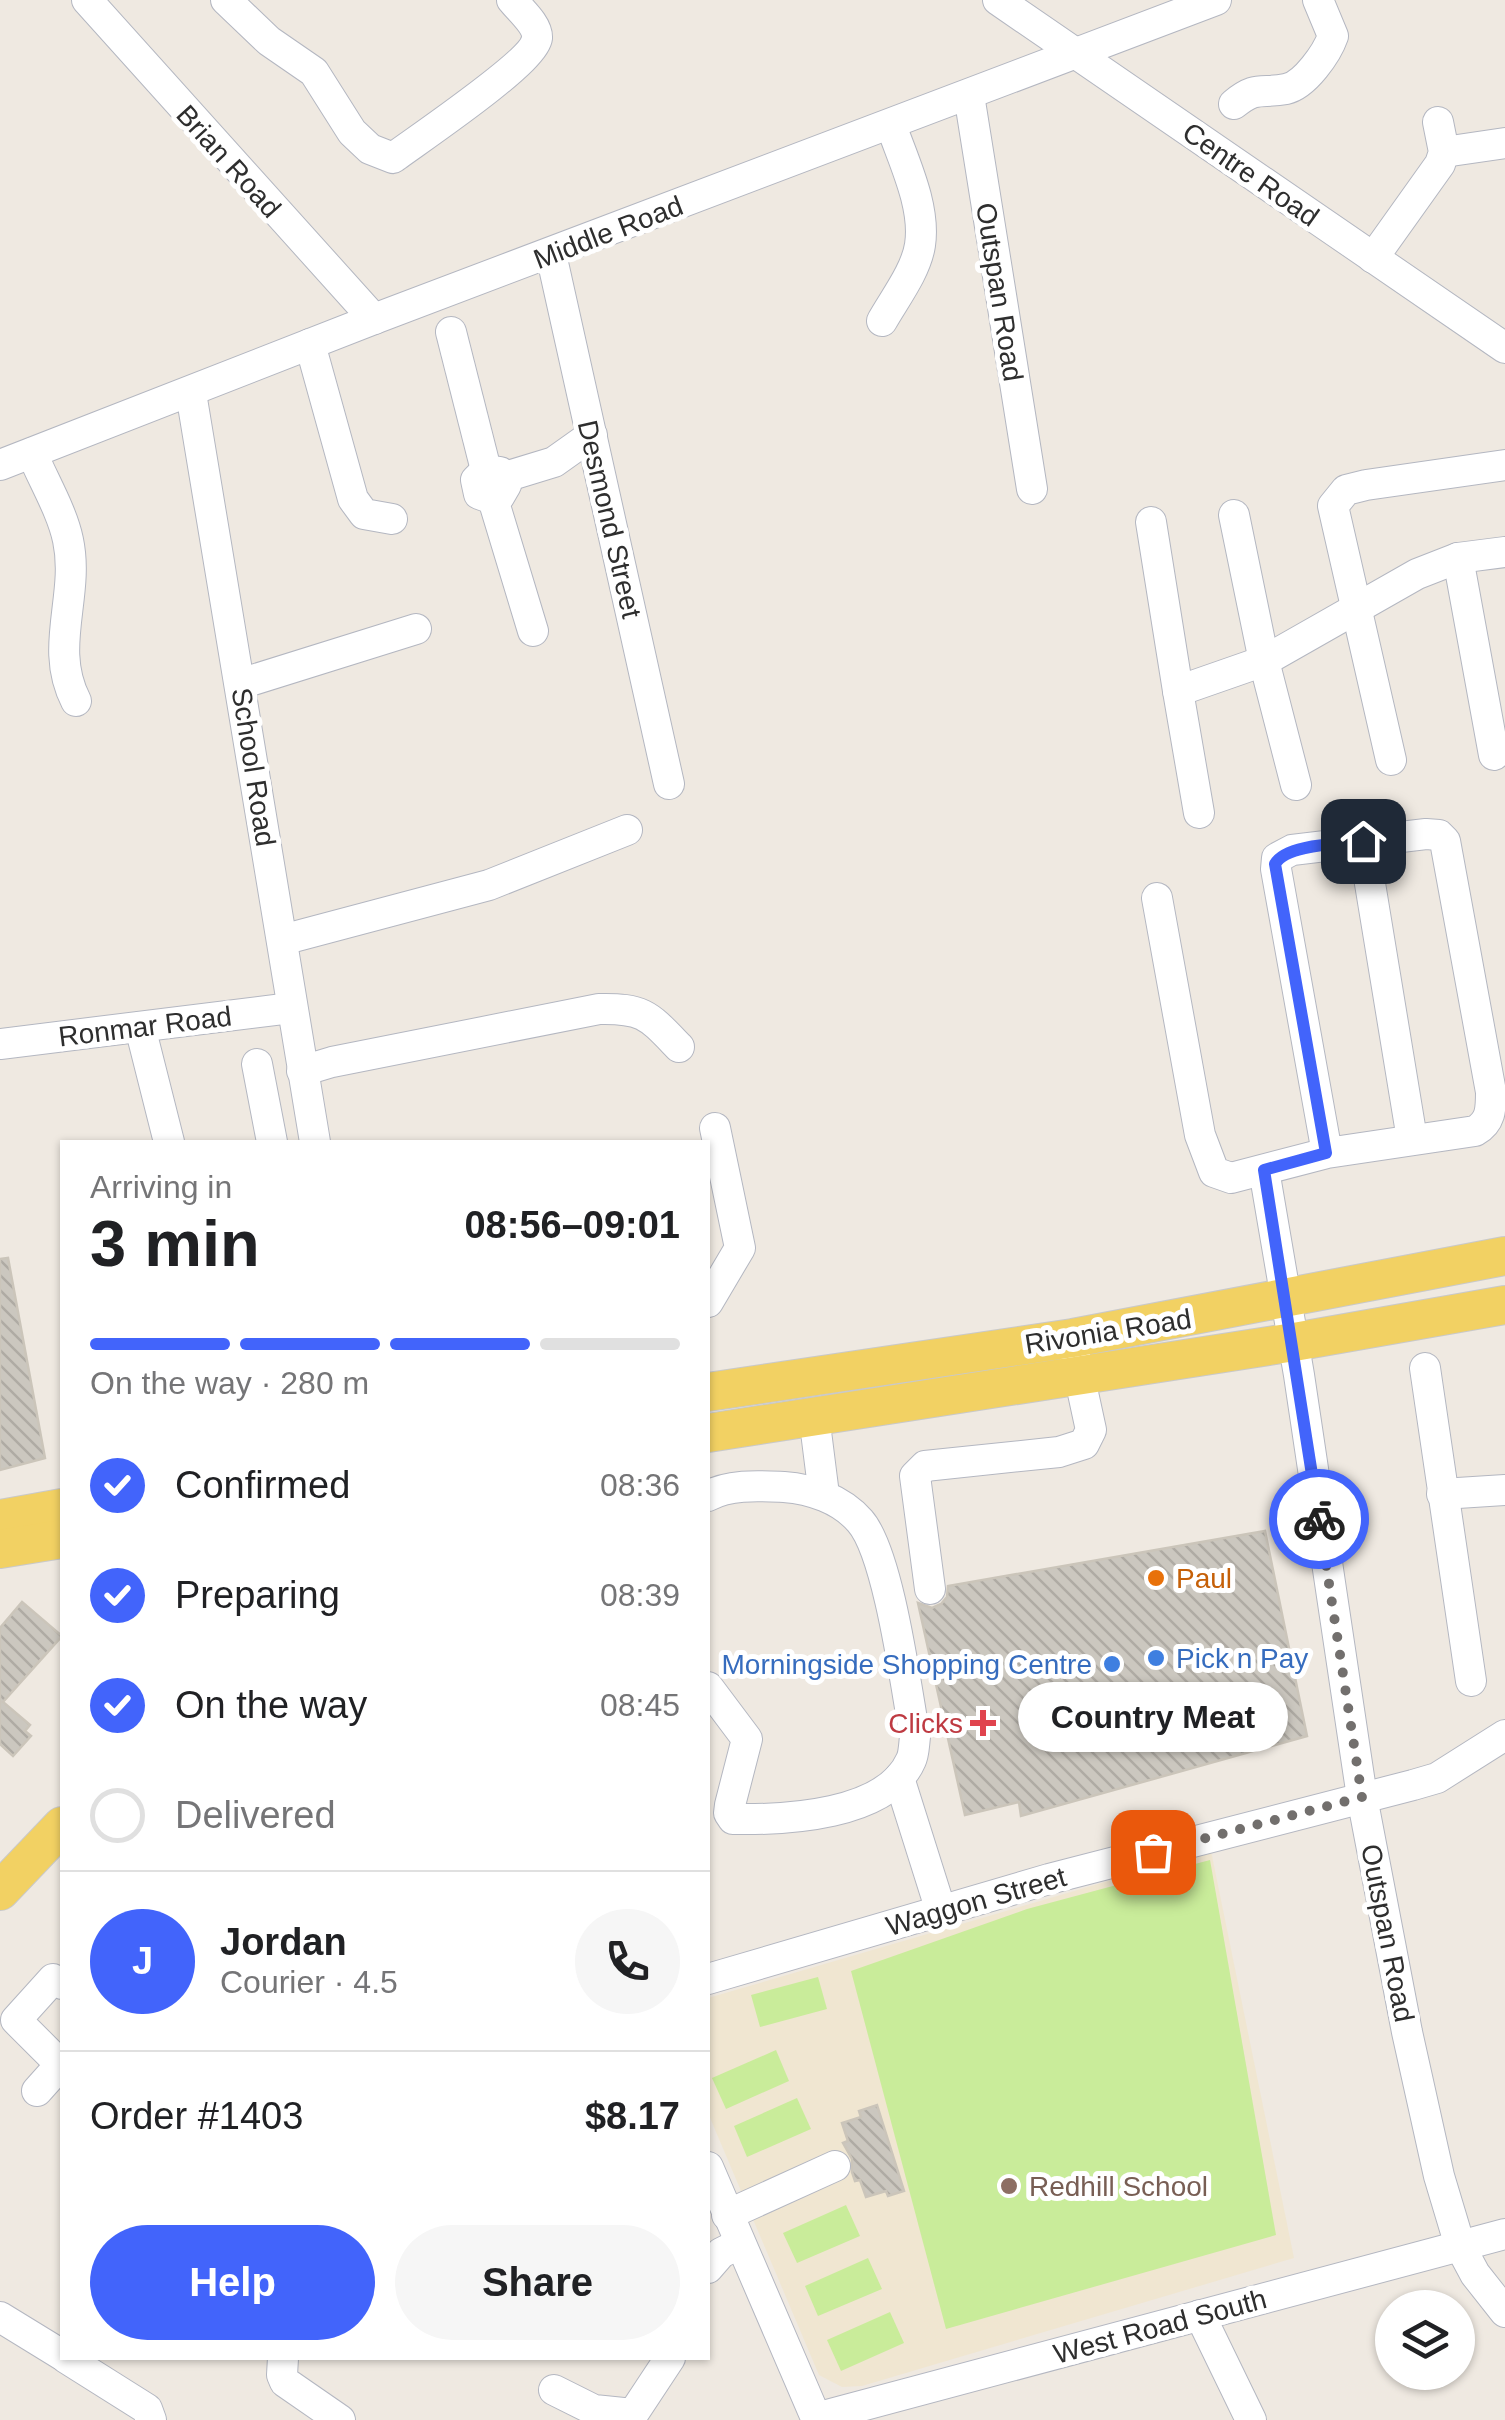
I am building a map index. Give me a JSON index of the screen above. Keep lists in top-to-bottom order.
{
  "streets": {
    "main road": ["Rivonia Road"],
    "street": [
      "Brian Road",
      "Centre Road",
      "Middle Road",
      "Outspan Road",
      "Desmond Street",
      "School Road",
      "Ronmar Road",
      "Waggon Street",
      "West Road South"
    ]
  },
  "crossings": [
    ["Brian Road", "Middle Road"],
    ["Centre Road", "Middle Road"],
    ["Middle Road", "Outspan Road"],
    ["Middle Road", "Desmond Street"],
    ["Middle Road", "School Road"],
    ["Outspan Road", "Rivonia Road"],
    ["Outspan Road", "Waggon Street"],
    ["Outspan Road", "West Road South"],
    ["School Road", "Ronmar Road"]
  ],
  "places": {
    "other": [
      "Paul",
      "Pick n Pay",
      "Morningside Shopping Centre",
      "Country Meat",
      "Redhill School"
    ],
    "health": ["Clicks"]
  },
  "page": {
    "heading": ["3 min", "Arriving in", "08:56–09:01"],
    "panel": [
      "Jordan",
      "Courier · 4.5",
      "Order #1403",
      "$8.17"
    ],
    "bar": "On the way · 280 m",
    "list": [
      ["Confirmed", "08:36"],
      ["Preparing", "08:39"],
      ["On the way", "08:45"],
      "Delivered"
    ],
    "bubble": "Country Meat",
    "round": "J",
    "buttons": ["Help", "Share"]
  }
}
